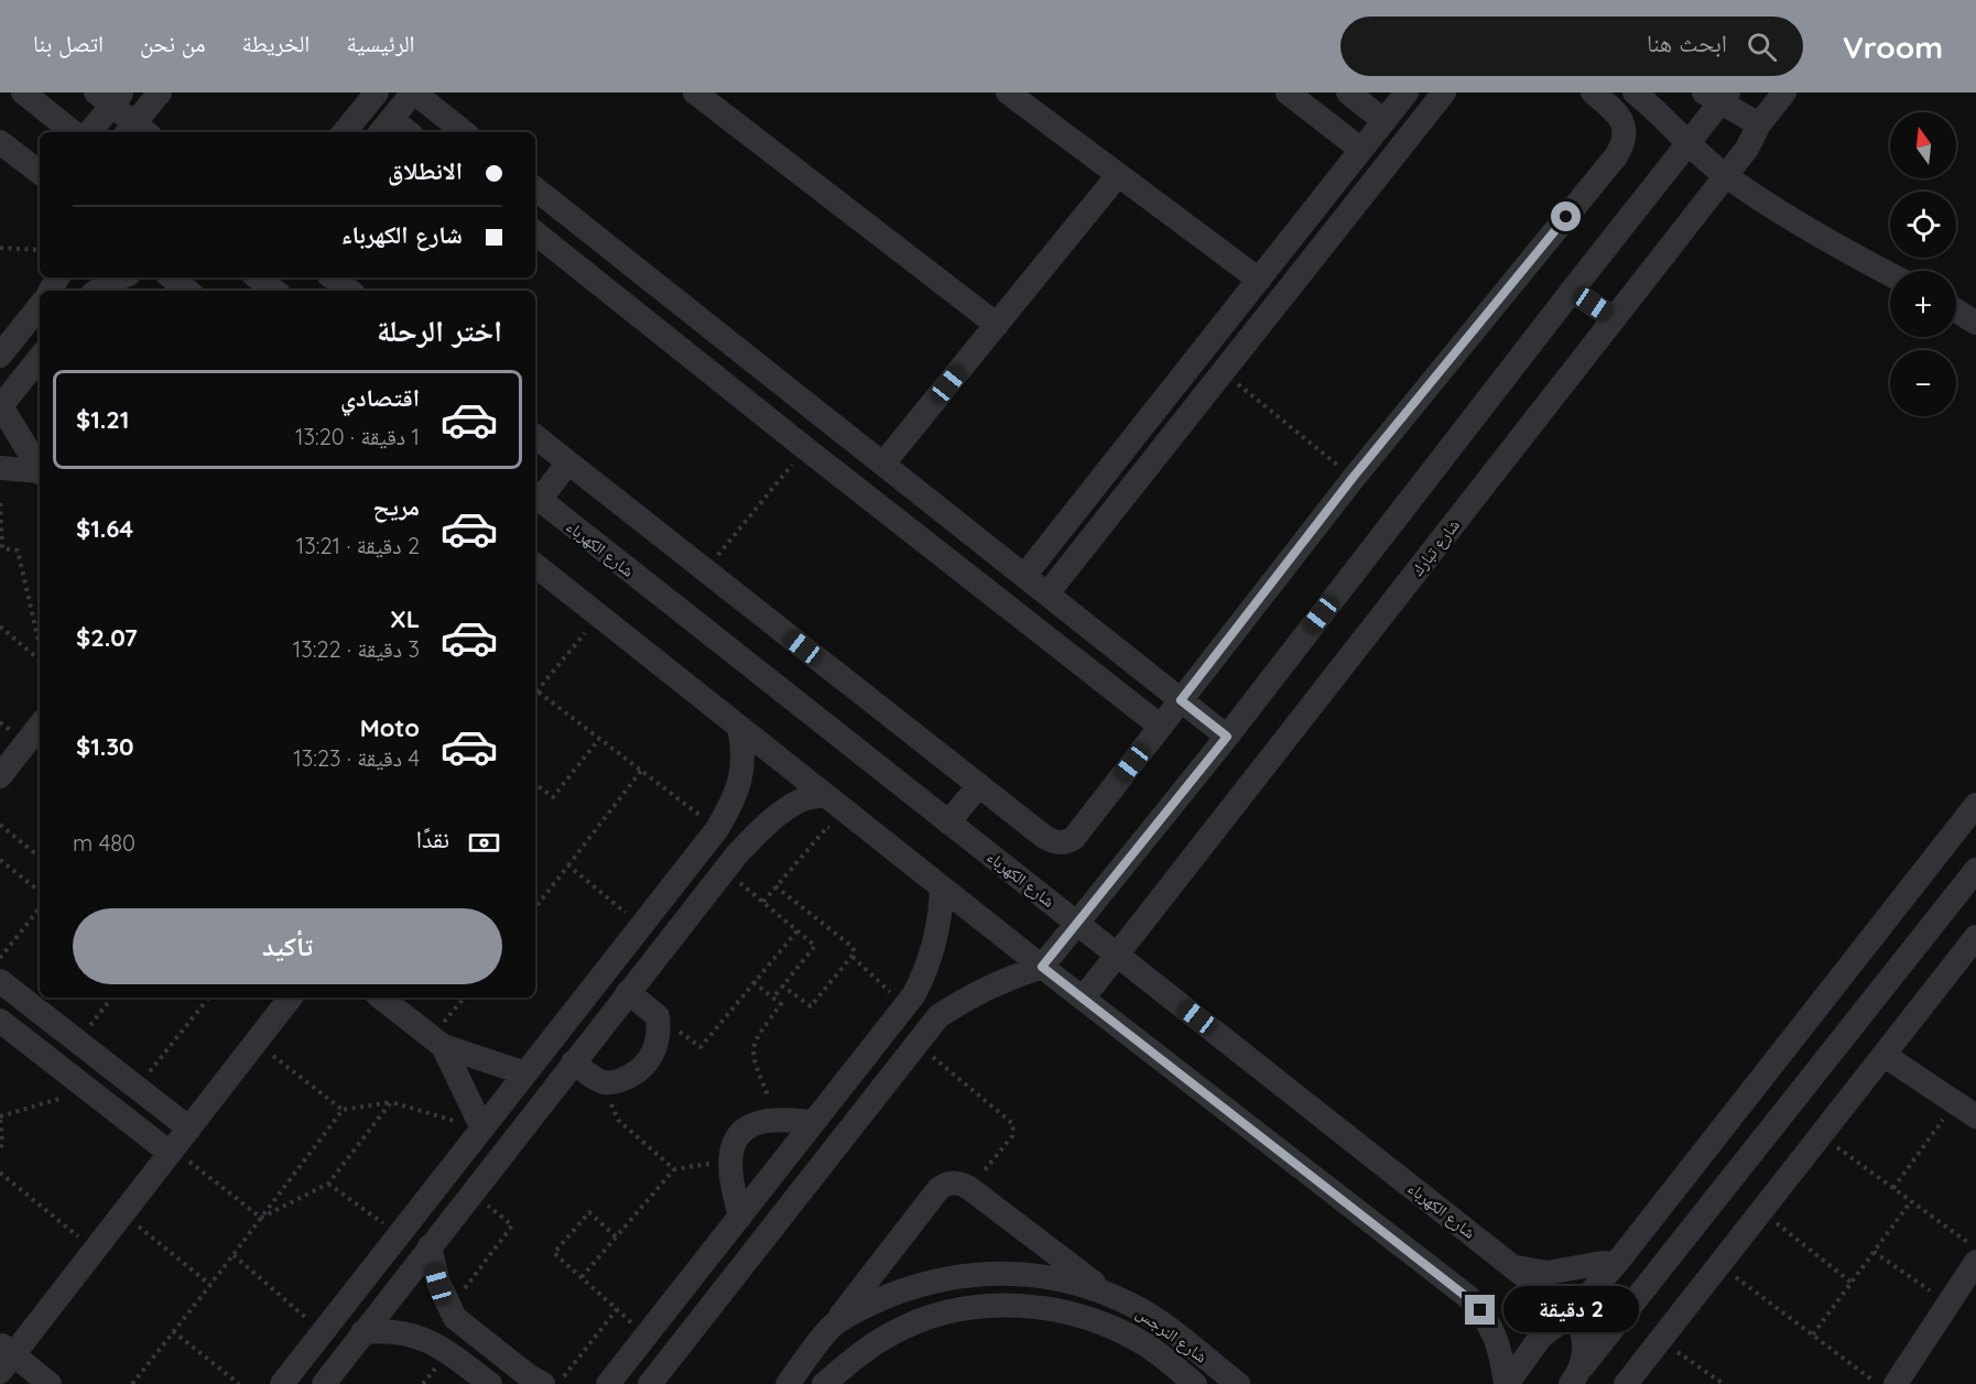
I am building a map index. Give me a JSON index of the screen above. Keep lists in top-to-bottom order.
{
  "streets": {
    "street": ["شارع تبارك", "شارع الكهرباء", "شارع النرجس"]
  },
  "crossings": [
    ["شارع تبارك", "شارع الكهرباء"]
  ],
  "north": "top",
  "page": {
    "header": "Vroom",
    "search": "ابحث هنا",
    "nav": [
      "الرئيسية",
      "الخريطة",
      "من نحن",
      "اتصل بنا"
    ],
    "map_buttons": ["+", "−"],
    "banner": ["الانطلاق", "شارع الكهرباء"],
    "heading": "اختر الرحلة",
    "list": [
      {
        "name": "اقتصادي",
        "note": "1 دقيقة · 13:20",
        "value": "$1.21"
      },
      {
        "name": "مريح",
        "note": "2 دقيقة · 13:21",
        "value": "$1.64"
      },
      {
        "name": "XL",
        "note": "3 دقيقة · 13:22",
        "value": "$2.07"
      },
      {
        "name": "Moto",
        "note": "4 دقيقة · 13:23",
        "value": "$1.30"
      }
    ],
    "pay": ["نقدًا", "480 m"],
    "buttons": "تأكيد",
    "bubble": "2 دقيقة"
  }
}
